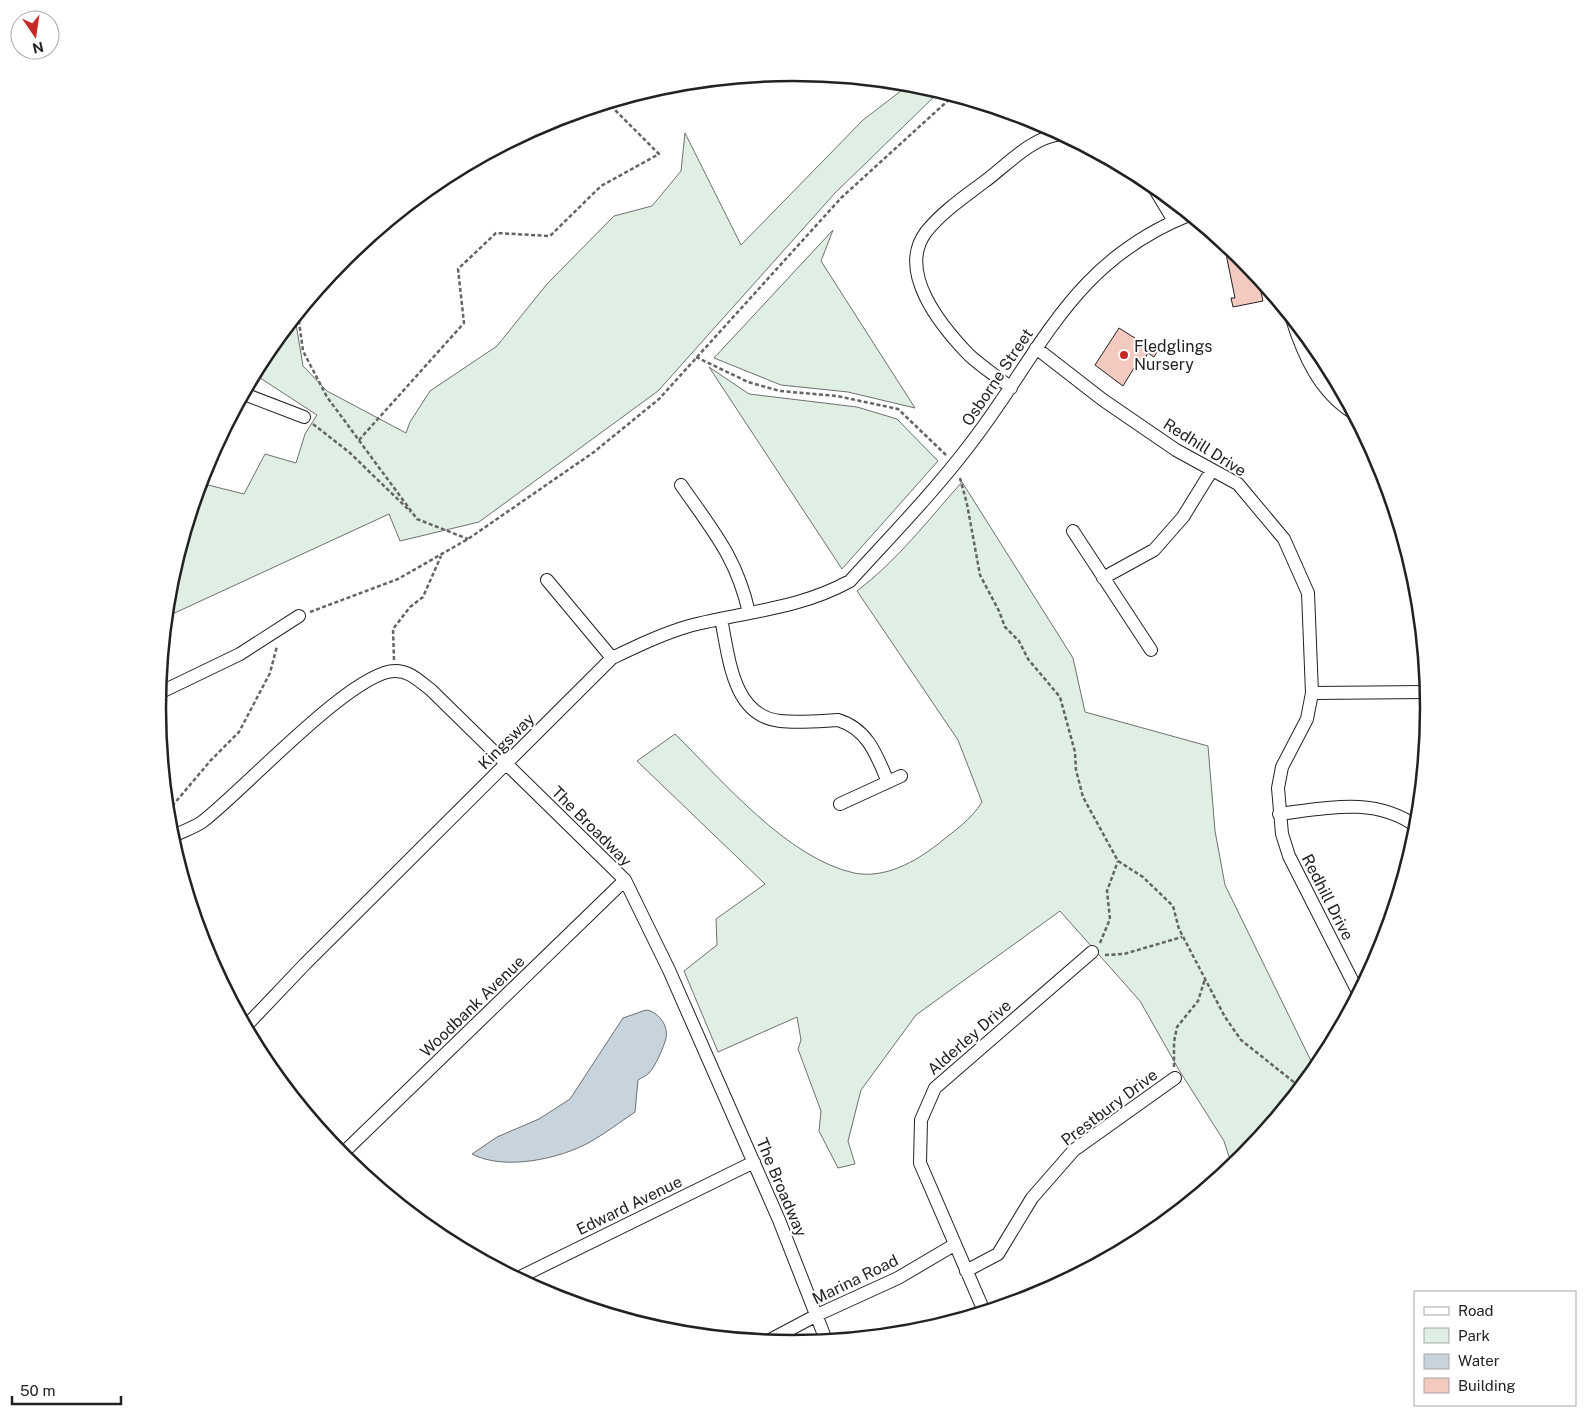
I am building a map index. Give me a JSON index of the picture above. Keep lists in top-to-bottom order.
{
  "streets": {
    "street": [
      "Osborne Street",
      "Redhill Drive",
      "Kingsway",
      "The Broadway",
      "Woodbank Avenue",
      "Alderley Drive",
      "Prestbury Drive",
      "Edward Avenue",
      "Marina Road"
    ]
  },
  "crossings": [
    ["Osborne Street", "Redhill Drive"],
    ["Osborne Street", "Kingsway"],
    ["Kingsway", "The Broadway"],
    ["The Broadway", "Woodbank Avenue"],
    ["The Broadway", "Edward Avenue"],
    ["The Broadway", "Marina Road"],
    ["Alderley Drive", "Prestbury Drive"],
    ["Alderley Drive", "Marina Road"]
  ],
  "places": ["Fledglings Nursery"],
  "legend": [
    "Road",
    "Park",
    "Water",
    "Building"
  ],
  "scale_bar": "50 m",
  "north": "bottom"
}
